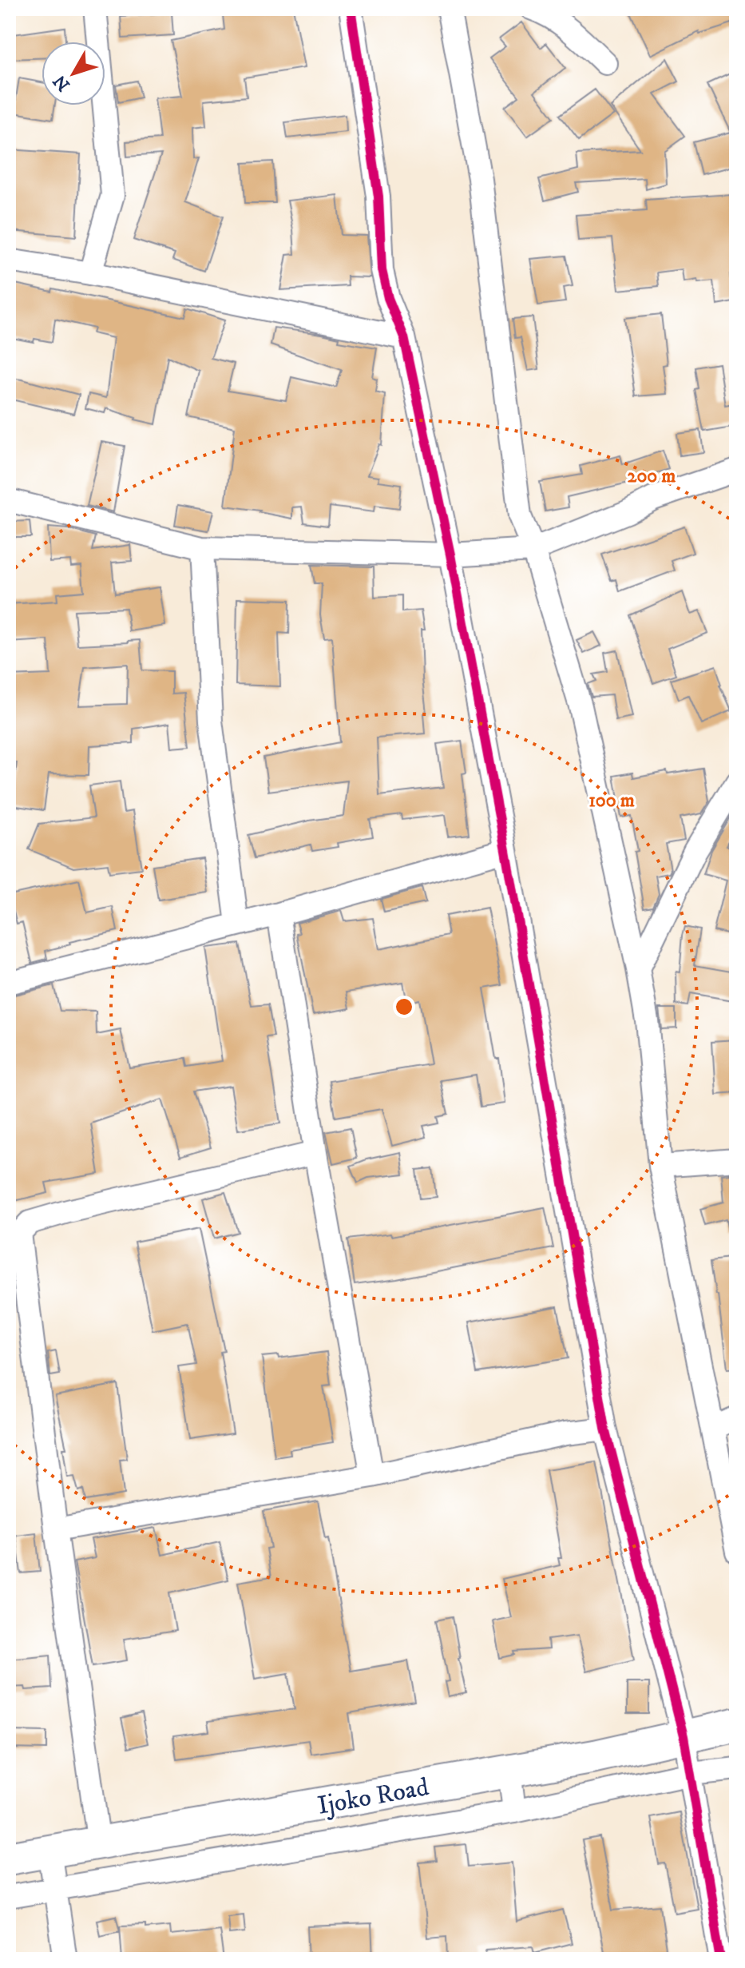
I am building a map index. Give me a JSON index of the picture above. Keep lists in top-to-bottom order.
{
  "streets": {
    "main road": ["Ijoko Road"]
  },
  "north": "bottom left",
  "rings": ["200 m", "100 m"]
}
